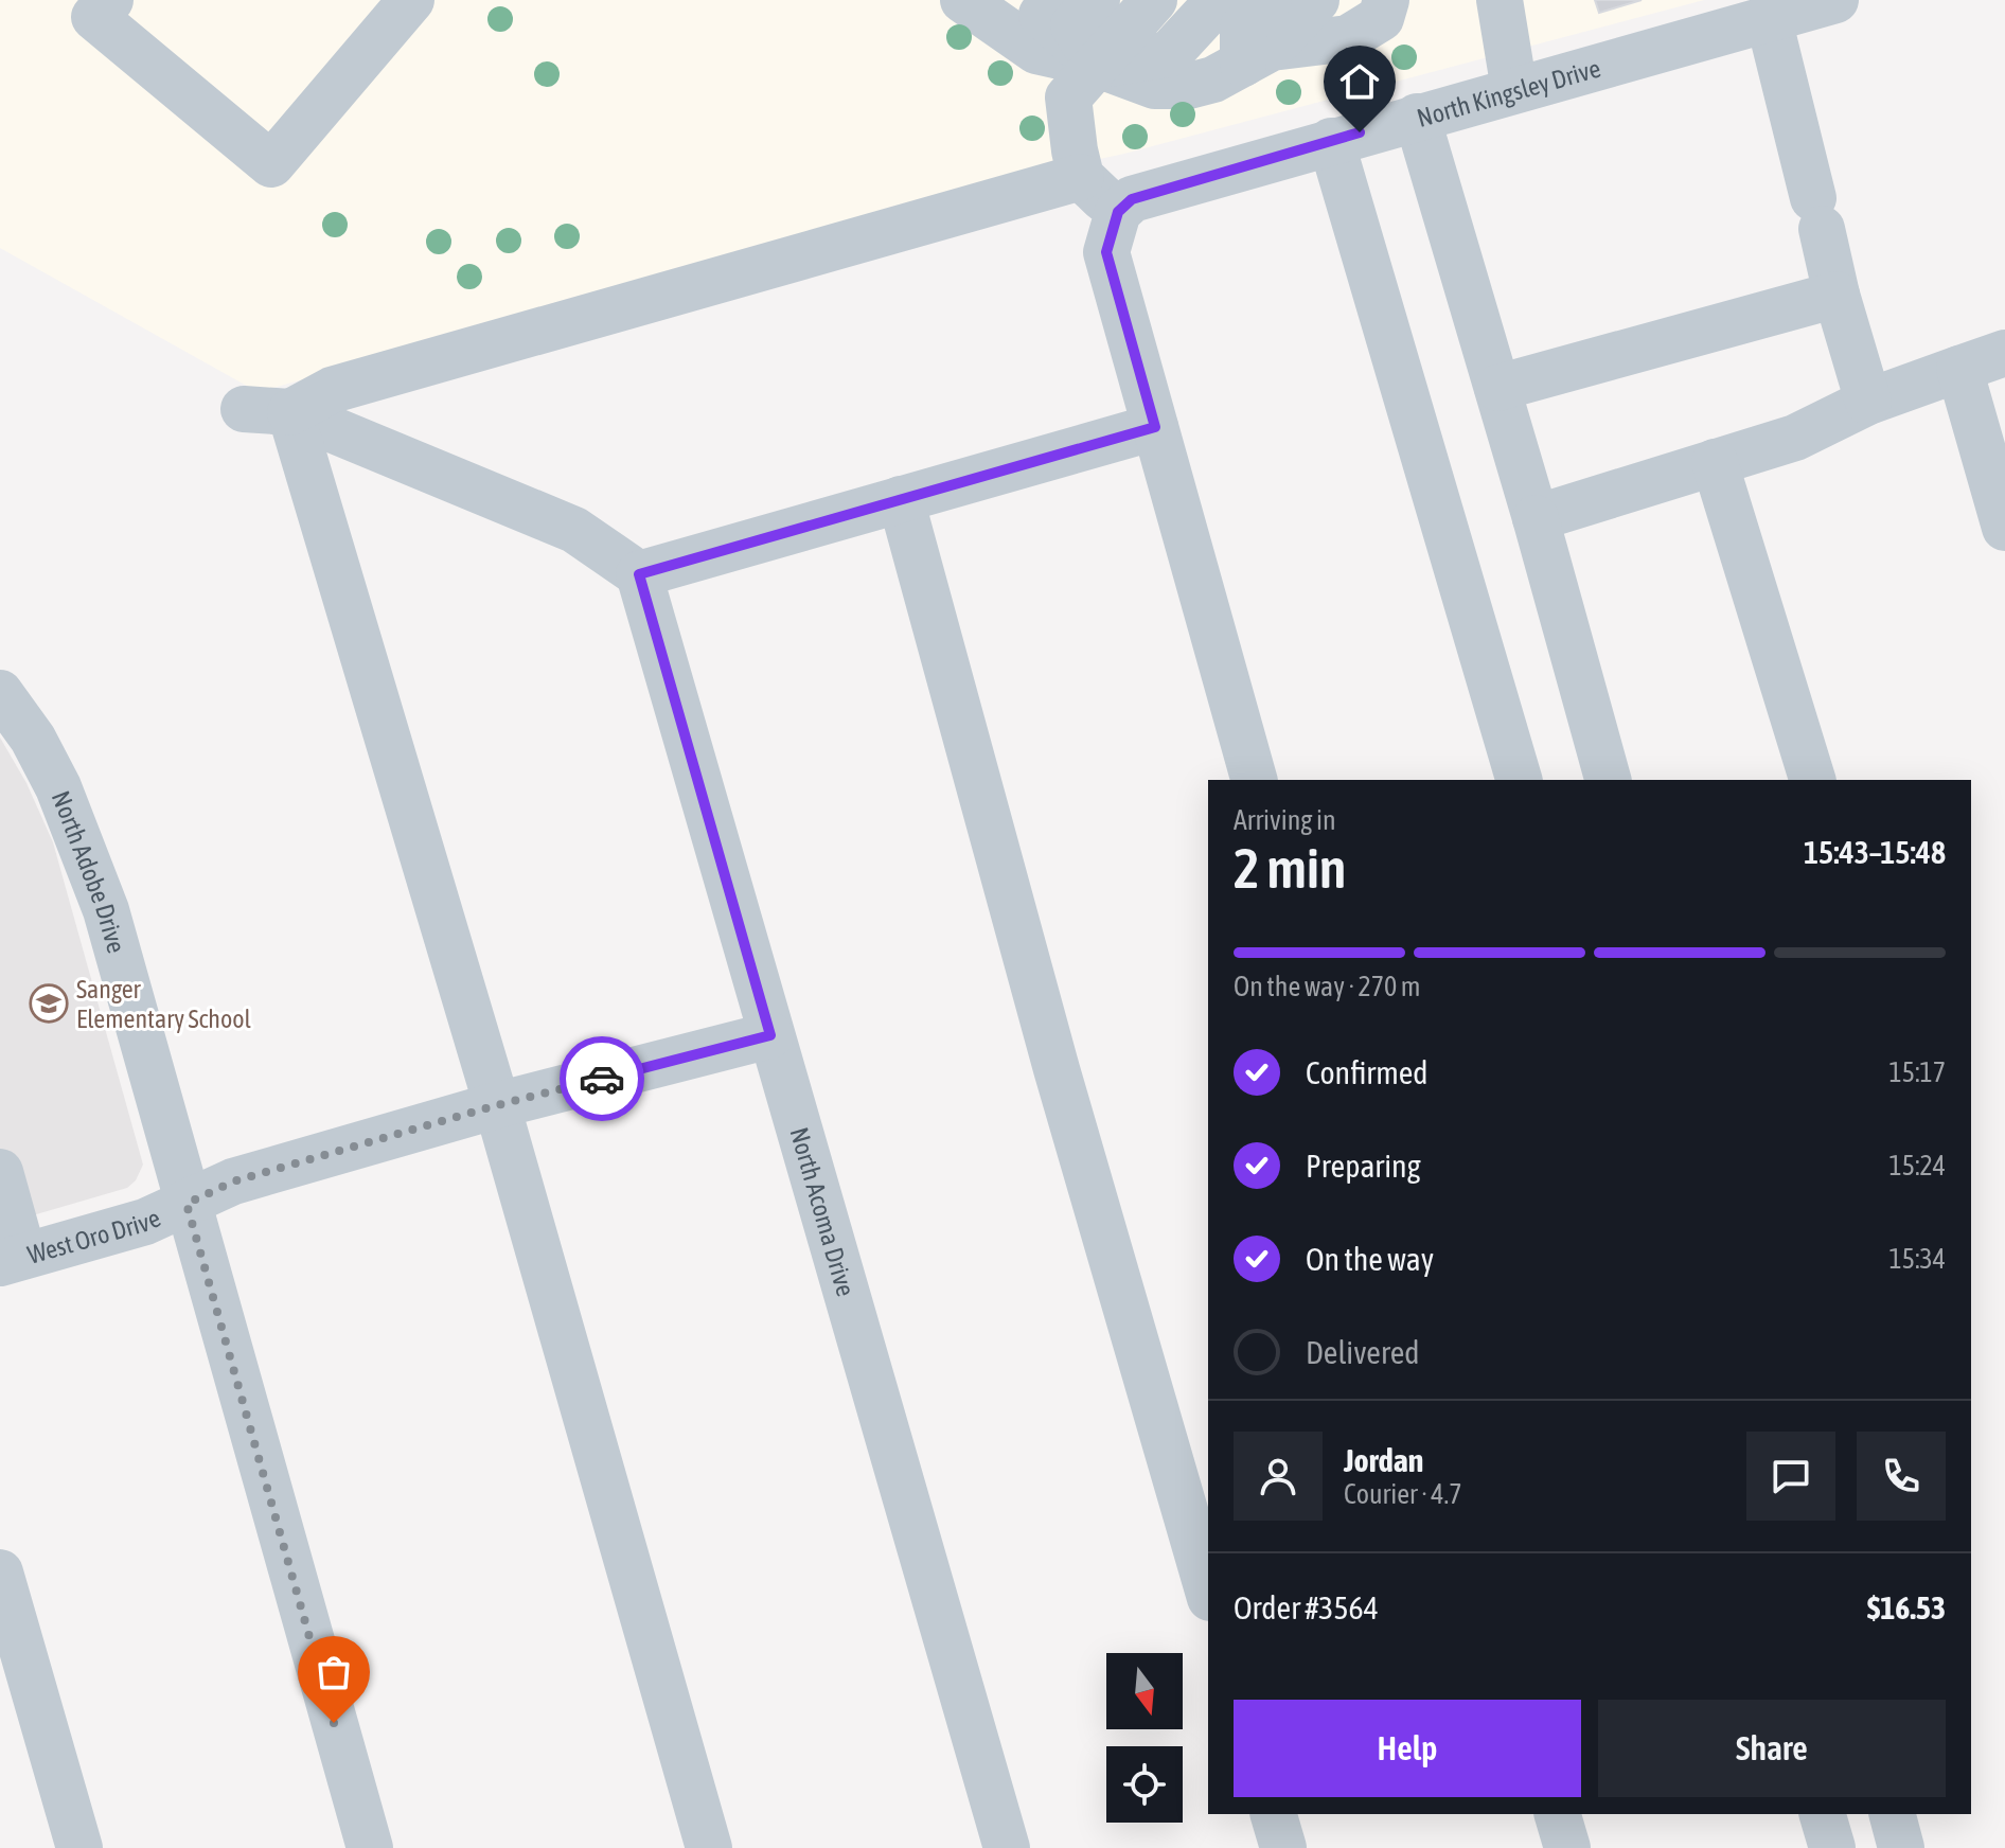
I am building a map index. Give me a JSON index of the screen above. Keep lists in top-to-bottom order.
{
  "streets": {
    "street": [
      "North Kingsley Drive",
      "North Adobe Drive",
      "North Acoma Drive",
      "West Oro Drive"
    ]
  },
  "crossings": [
    ["North Adobe Drive", "West Oro Drive"],
    ["North Acoma Drive", "West Oro Drive"]
  ],
  "places": {
    "school or university": ["Sanger Elementary School"]
  },
  "north": "bottom",
  "page": {
    "heading": ["2 min", "Arriving in", "15:43–15:48"],
    "panel": [
      "Jordan",
      "Courier · 4.7",
      "Order #3564",
      "$16.53"
    ],
    "bar": "On the way · 270 m",
    "list": [
      ["Confirmed", "15:17"],
      ["Preparing", "15:24"],
      ["On the way", "15:34"],
      "Delivered"
    ],
    "buttons": ["Help", "Share"]
  }
}
